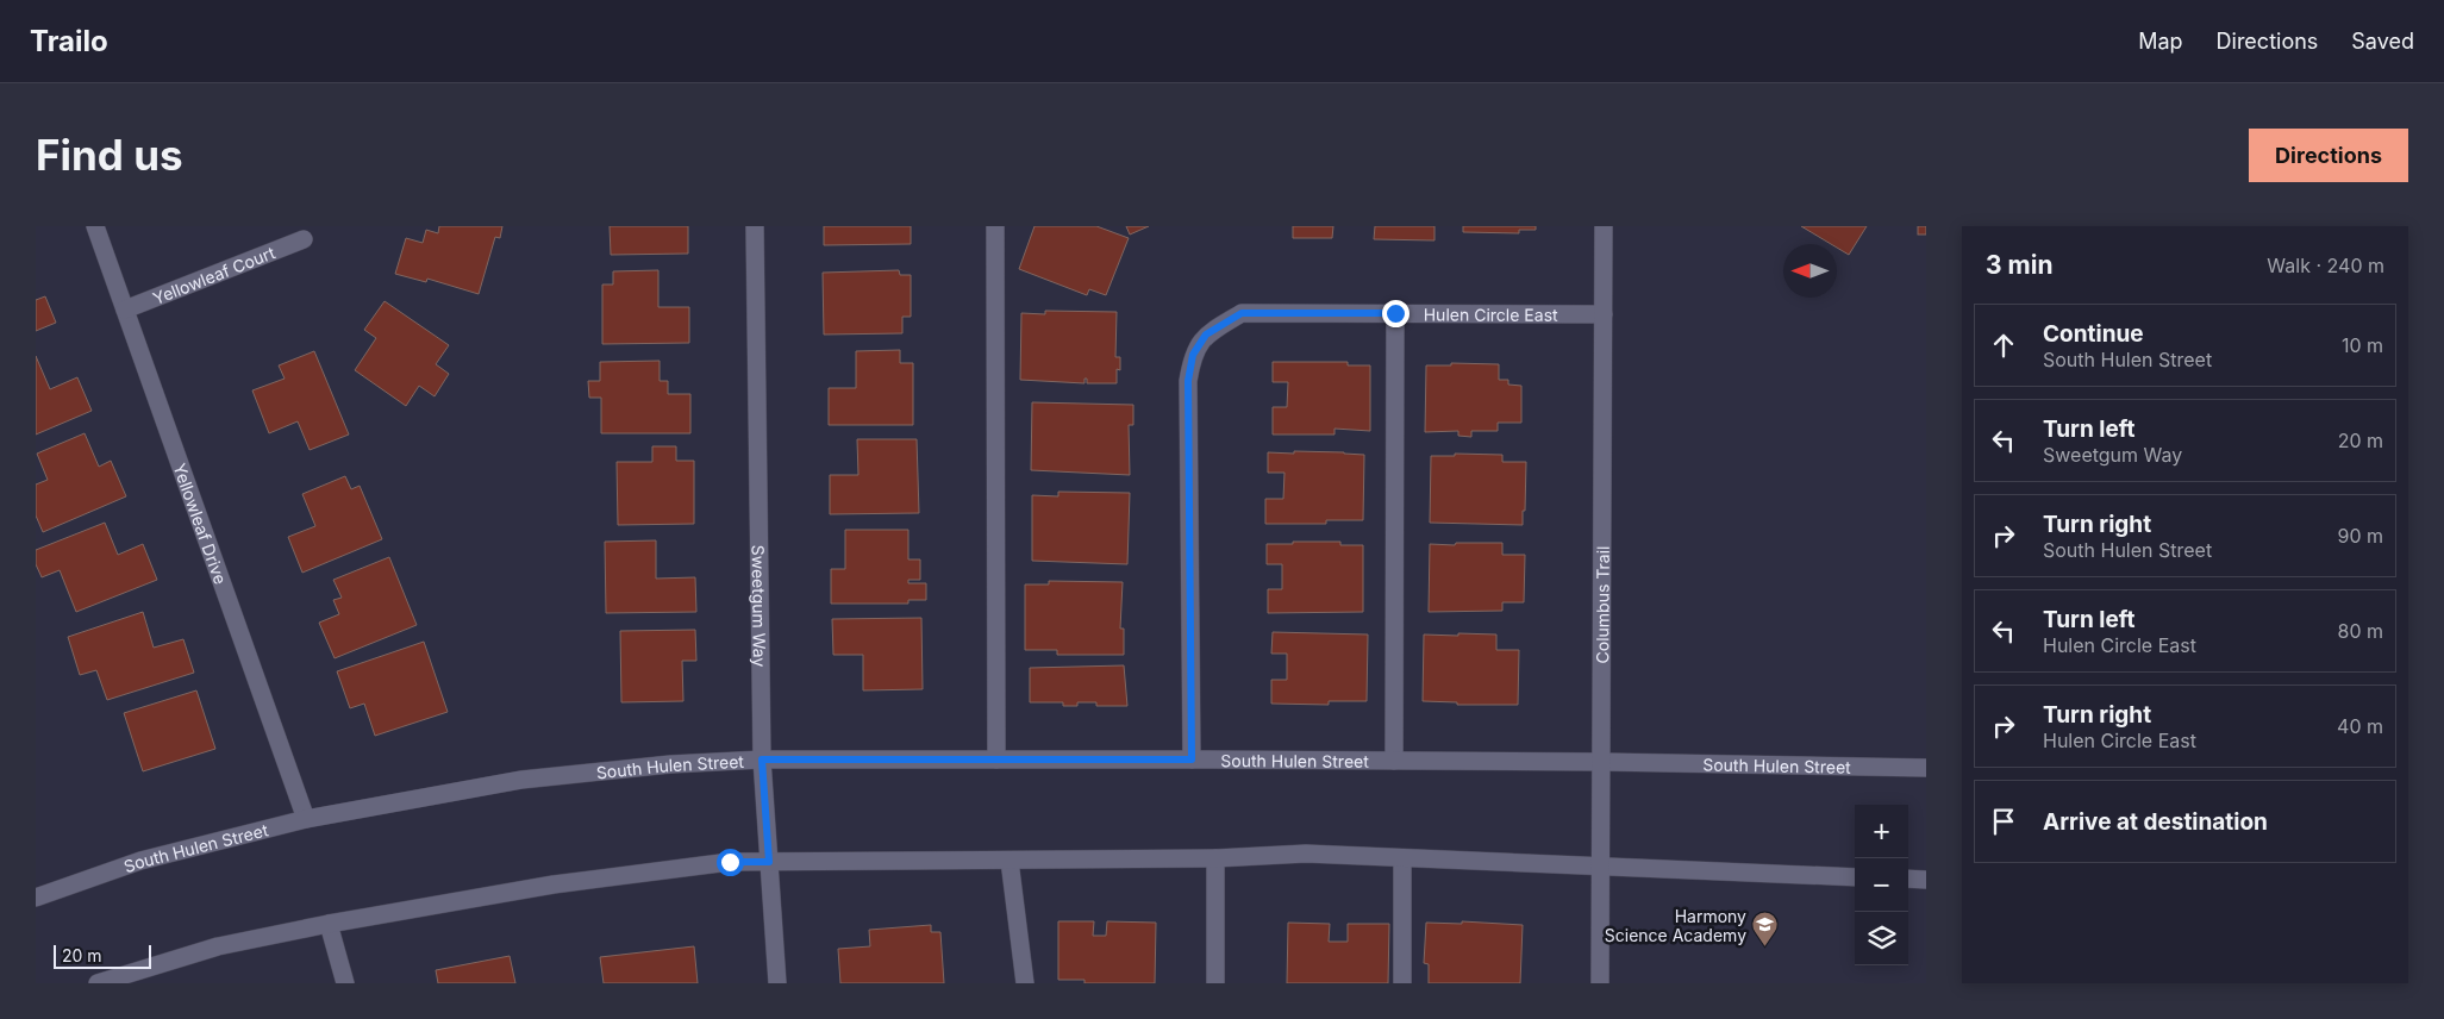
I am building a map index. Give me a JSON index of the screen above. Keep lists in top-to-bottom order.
{
  "streets": {
    "main road": [
      "Yellowleaf Court",
      "Hulen Circle East",
      "Yellowleaf Drive",
      "Sweetgum Way",
      "Columbus Trail",
      "South Hulen Street"
    ]
  },
  "crossings": [
    ["Yellowleaf Court", "Yellowleaf Drive"],
    ["Hulen Circle East", "Columbus Trail"],
    ["Hulen Circle East", "South Hulen Street"],
    ["Yellowleaf Drive", "South Hulen Street"],
    ["Sweetgum Way", "South Hulen Street"],
    ["Columbus Trail", "South Hulen Street"]
  ],
  "places": {
    "school or university": ["Harmony Science Academy"]
  },
  "scale_bar": "20 m",
  "north": "left",
  "page": {
    "header": "Trailo",
    "nav": ["Map", "Directions", "Saved"],
    "buttons": "Directions",
    "title": "Find us",
    "heading": ["3 min", "Walk · 240 m"],
    "list": [
      ["Continue", "South Hulen Street", "10 m"],
      ["Turn left", "Sweetgum Way", "20 m"],
      ["Turn right", "South Hulen Street", "90 m"],
      ["Turn left", "Hulen Circle East", "80 m"],
      ["Turn right", "Hulen Circle East", "40 m"],
      "Arrive at destination"
    ],
    "map_buttons": ["+", "−"],
    "scale": "20 m"
  }
}
